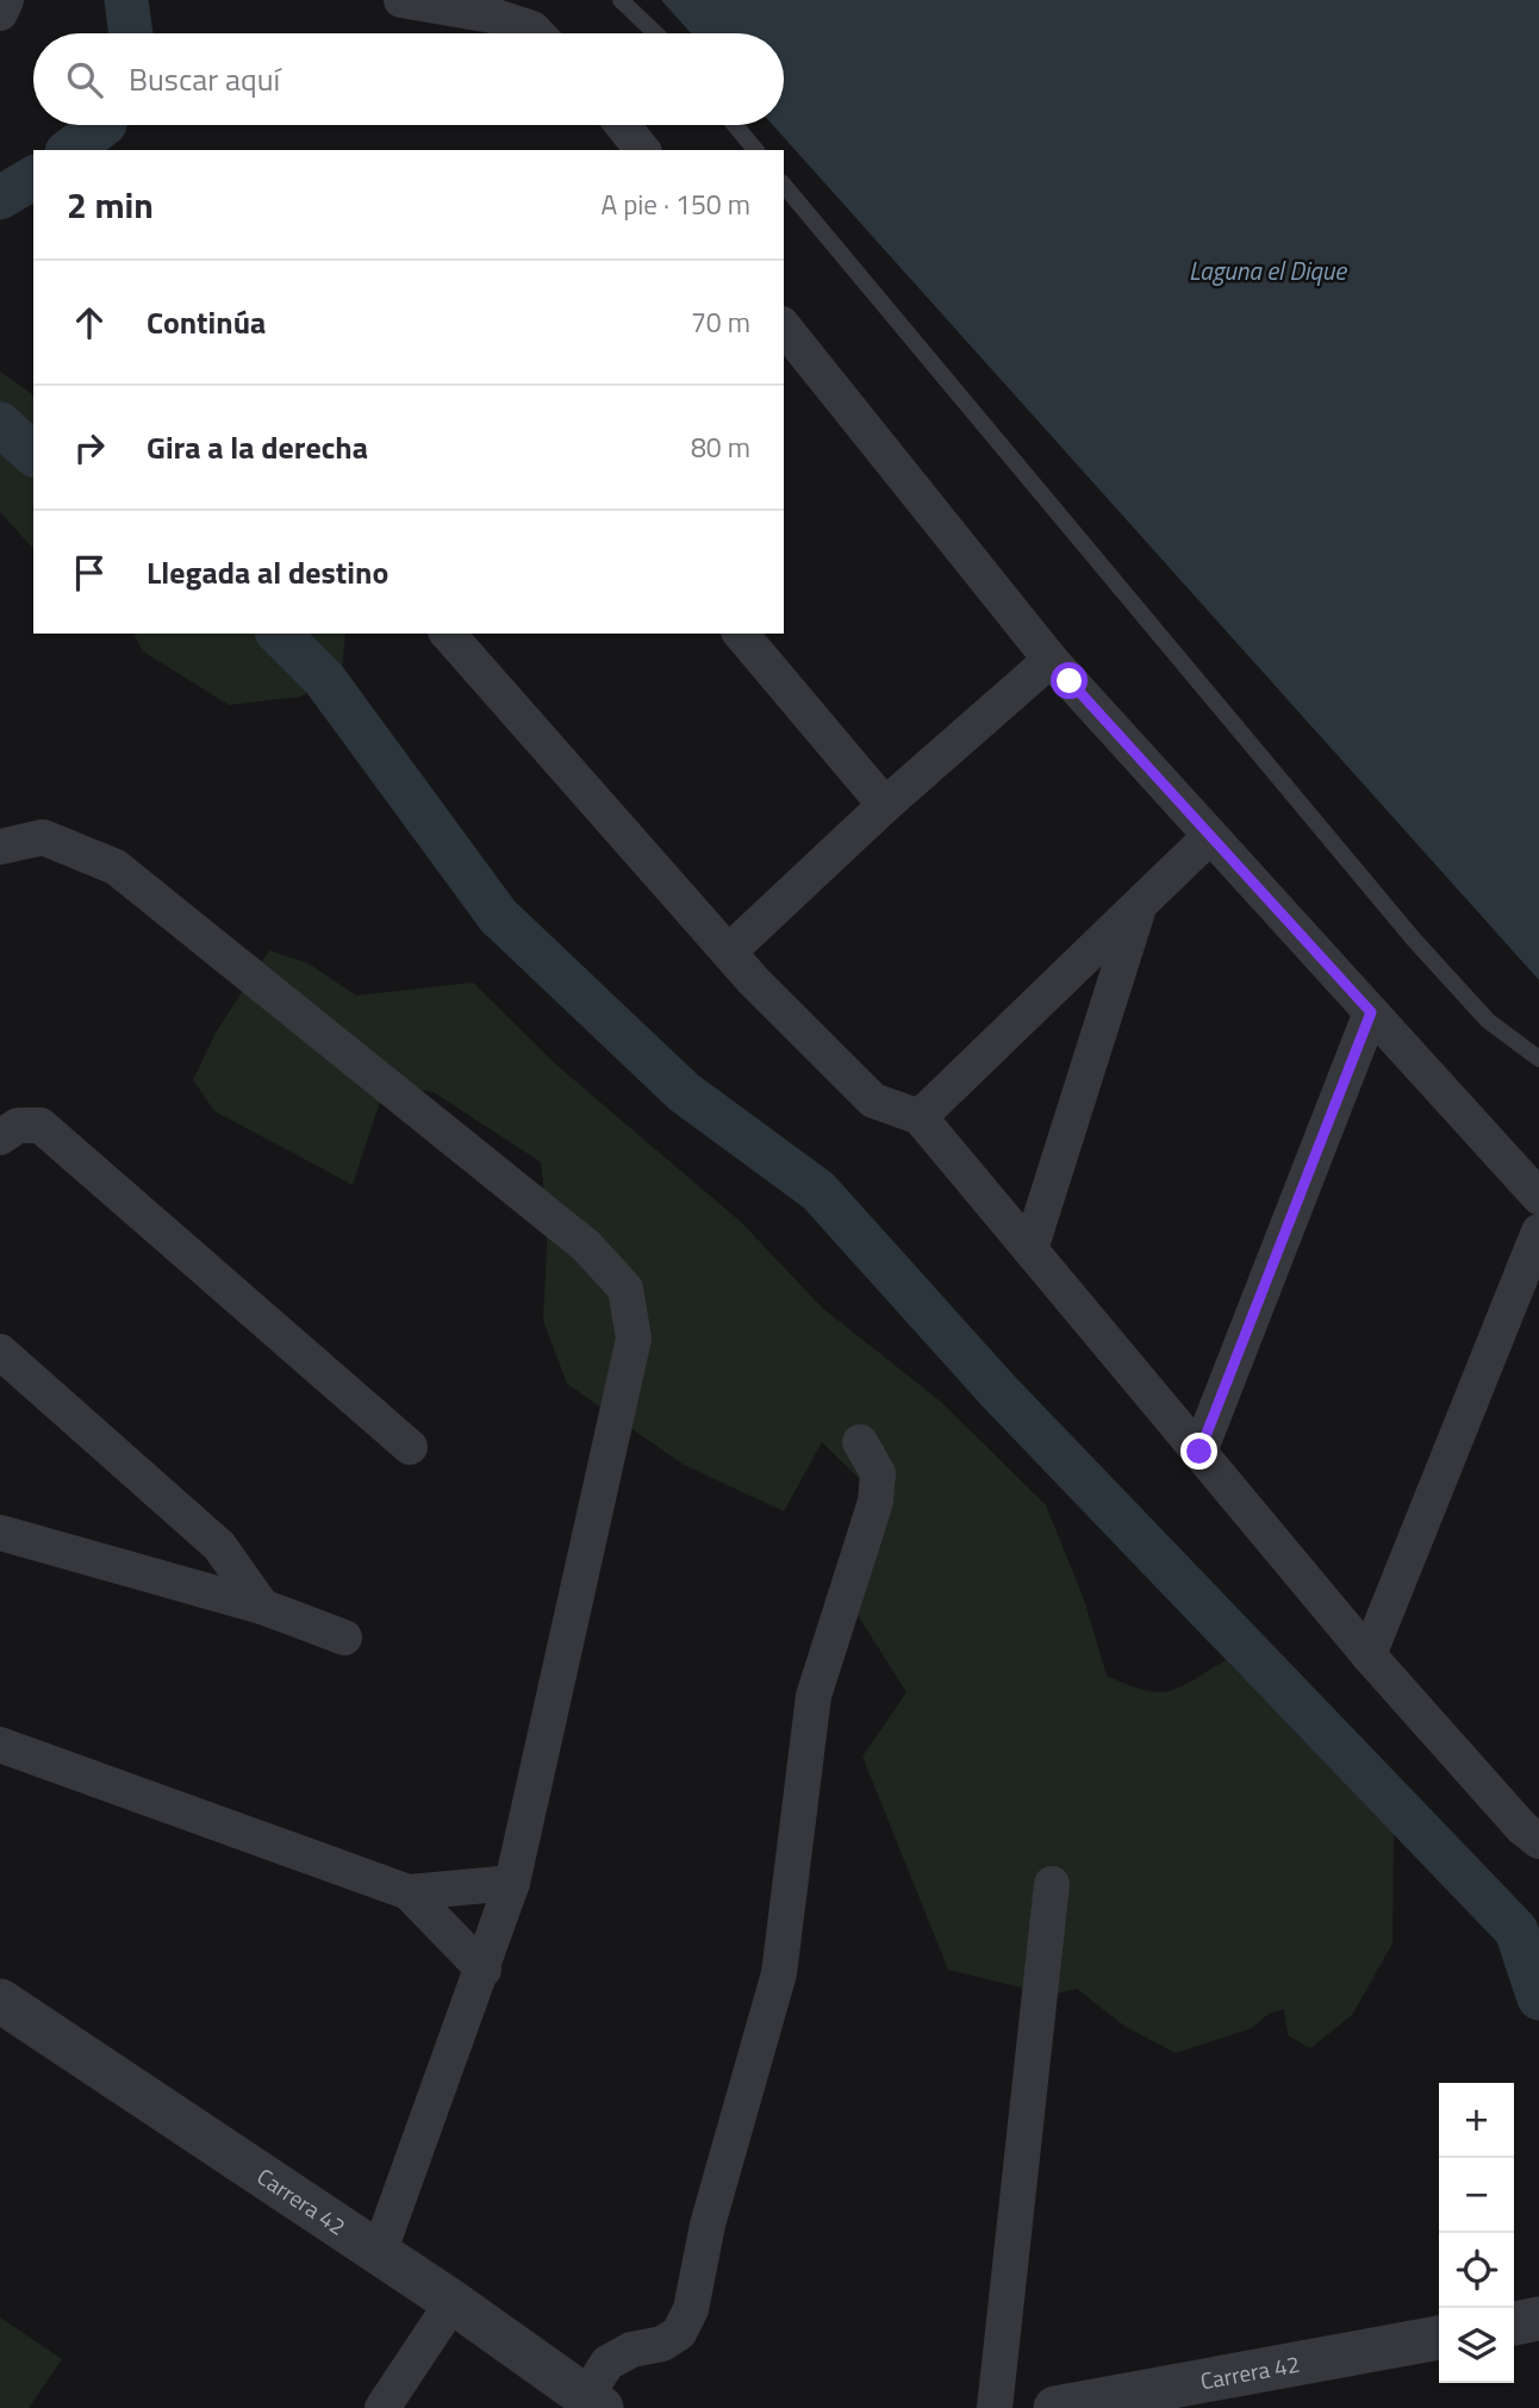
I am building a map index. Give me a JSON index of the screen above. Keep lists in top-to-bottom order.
{
  "streets": {
    "street": ["Carrera 42"]
  },
  "water": ["Laguna el Dique"],
  "page": {
    "search": "Buscar aquí",
    "heading": ["2 min", "A pie · 150 m"],
    "list": [
      ["Continúa", "70 m"],
      ["Gira a la derecha", "80 m"],
      "Llegada al destino"
    ],
    "map_buttons": ["+", "−"]
  }
}
